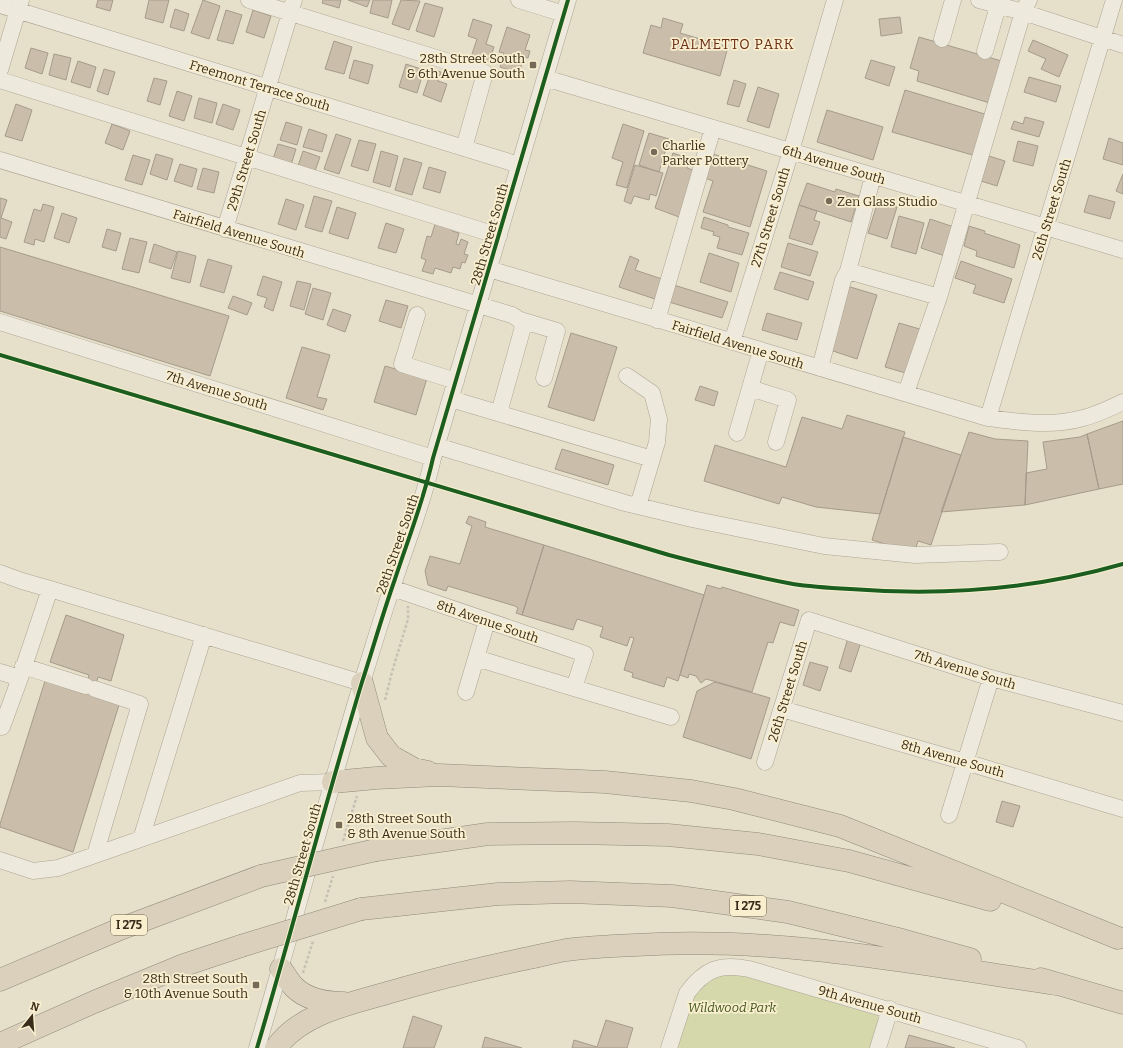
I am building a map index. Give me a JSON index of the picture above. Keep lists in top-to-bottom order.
{
  "streets": {
    "highway": ["I 275"],
    "street": [
      "Freemont Terrace South",
      "29th Street South",
      "6th Avenue South",
      "26th Street South",
      "27th Street South",
      "Fairfield Avenue South",
      "28th Street South",
      "7th Avenue South",
      "8th Avenue South",
      "9th Avenue South"
    ]
  },
  "crossings": [
    ["Freemont Terrace South", "29th Street South"],
    ["Freemont Terrace South", "28th Street South"],
    ["29th Street South", "Fairfield Avenue South"],
    ["6th Avenue South", "26th Street South"],
    ["6th Avenue South", "27th Street South"],
    ["6th Avenue South", "28th Street South"],
    ["26th Street South", "Fairfield Avenue South"],
    ["26th Street South", "7th Avenue South"],
    ["26th Street South", "8th Avenue South"],
    ["27th Street South", "Fairfield Avenue South"],
    ["Fairfield Avenue South", "28th Street South"],
    ["28th Street South", "7th Avenue South"],
    ["28th Street South", "8th Avenue South"]
  ],
  "districts": ["PALMETTO PARK"],
  "parks": ["Wildwood Park"],
  "places": {
    "transit": ["28th Street South & 6th Avenue South", "28th Street South & 8th Avenue South", "28th Street South & 10th Avenue South"],
    "other": ["Charlie Parker Pottery", "Zen Glass Studio"]
  },
  "north": "top"
}
